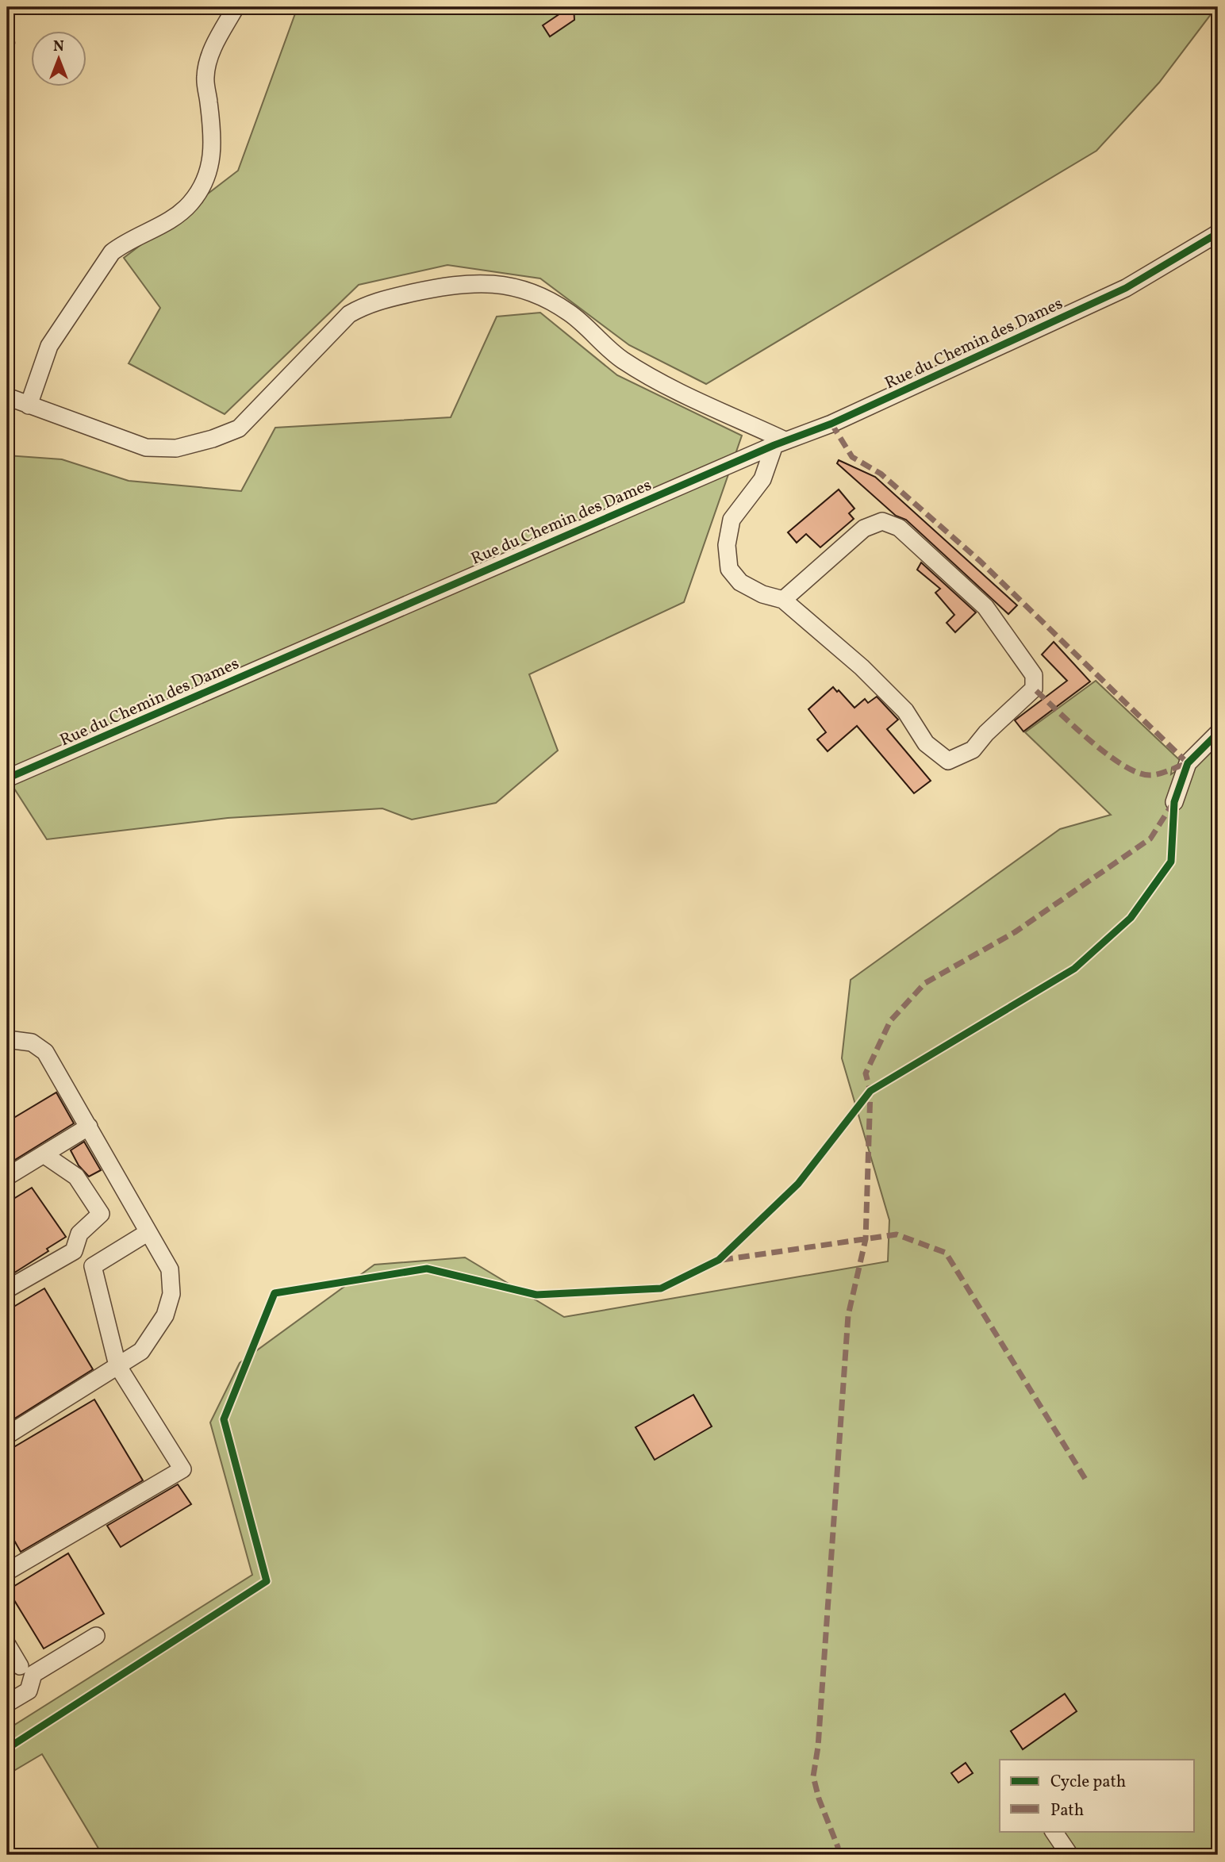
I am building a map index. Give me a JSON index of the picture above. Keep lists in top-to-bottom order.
{
  "streets": {
    "street": ["Rue du Chemin des Dames"]
  },
  "legend": ["Cycle path", "Path"],
  "north": "top"
}
